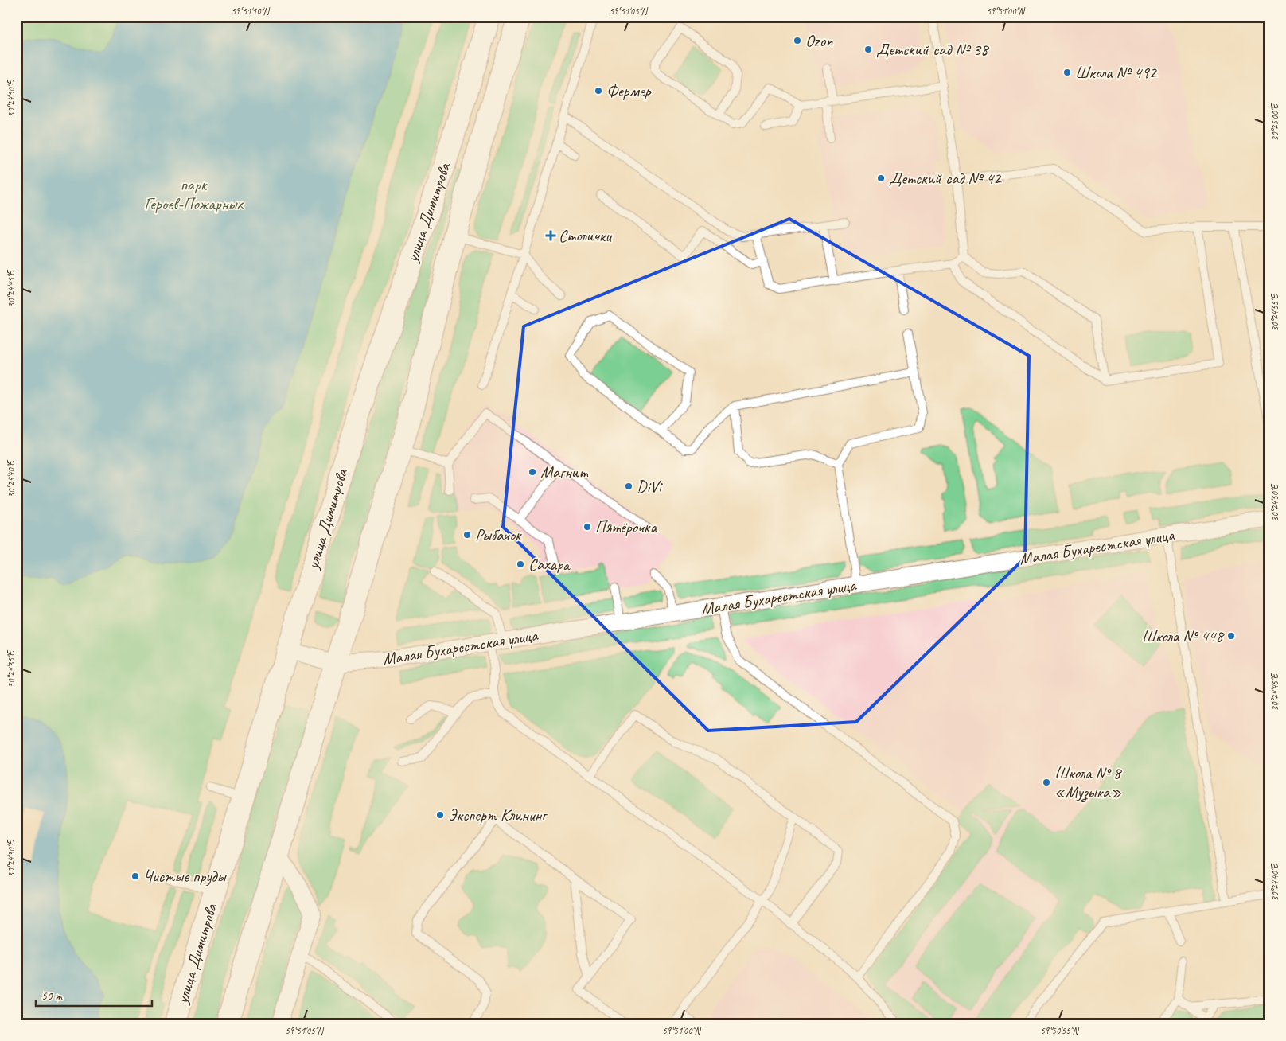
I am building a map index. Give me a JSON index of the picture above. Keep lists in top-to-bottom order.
{
  "streets": {
    "street": ["улица Димитрова", "Малая Бухарестская улица"]
  },
  "crossings": [
    ["улица Димитрова", "Малая Бухарестская улица"]
  ],
  "parks": ["парк Героев-Пожарных"],
  "places": {
    "other": [
      "Ozon",
      "Детский сад № 38",
      "Школа № 492",
      "Фермер",
      "Детский сад № 42",
      "Магнит",
      "DiVi",
      "Пятёрочка",
      "Рыбачок",
      "Сахара",
      "Школа № 448",
      "Школа № 8 «Музыка»",
      "Эксперт Клининг",
      "Чистые пруды"
    ],
    "health": ["Столички"]
  },
  "scale_bar": "50 m",
  "coordinates": [
    "59°51'10\"N",
    "59°51'05\"N",
    "59°51'00\"N",
    "30°24'50\"E",
    "30°25'00\"E",
    "30°24'45\"E",
    "30°24'55\"E",
    "30°24'40\"E",
    "30°24'35\"E",
    "30°24'30\"E",
    "59°50'55\"N"
  ]
}
